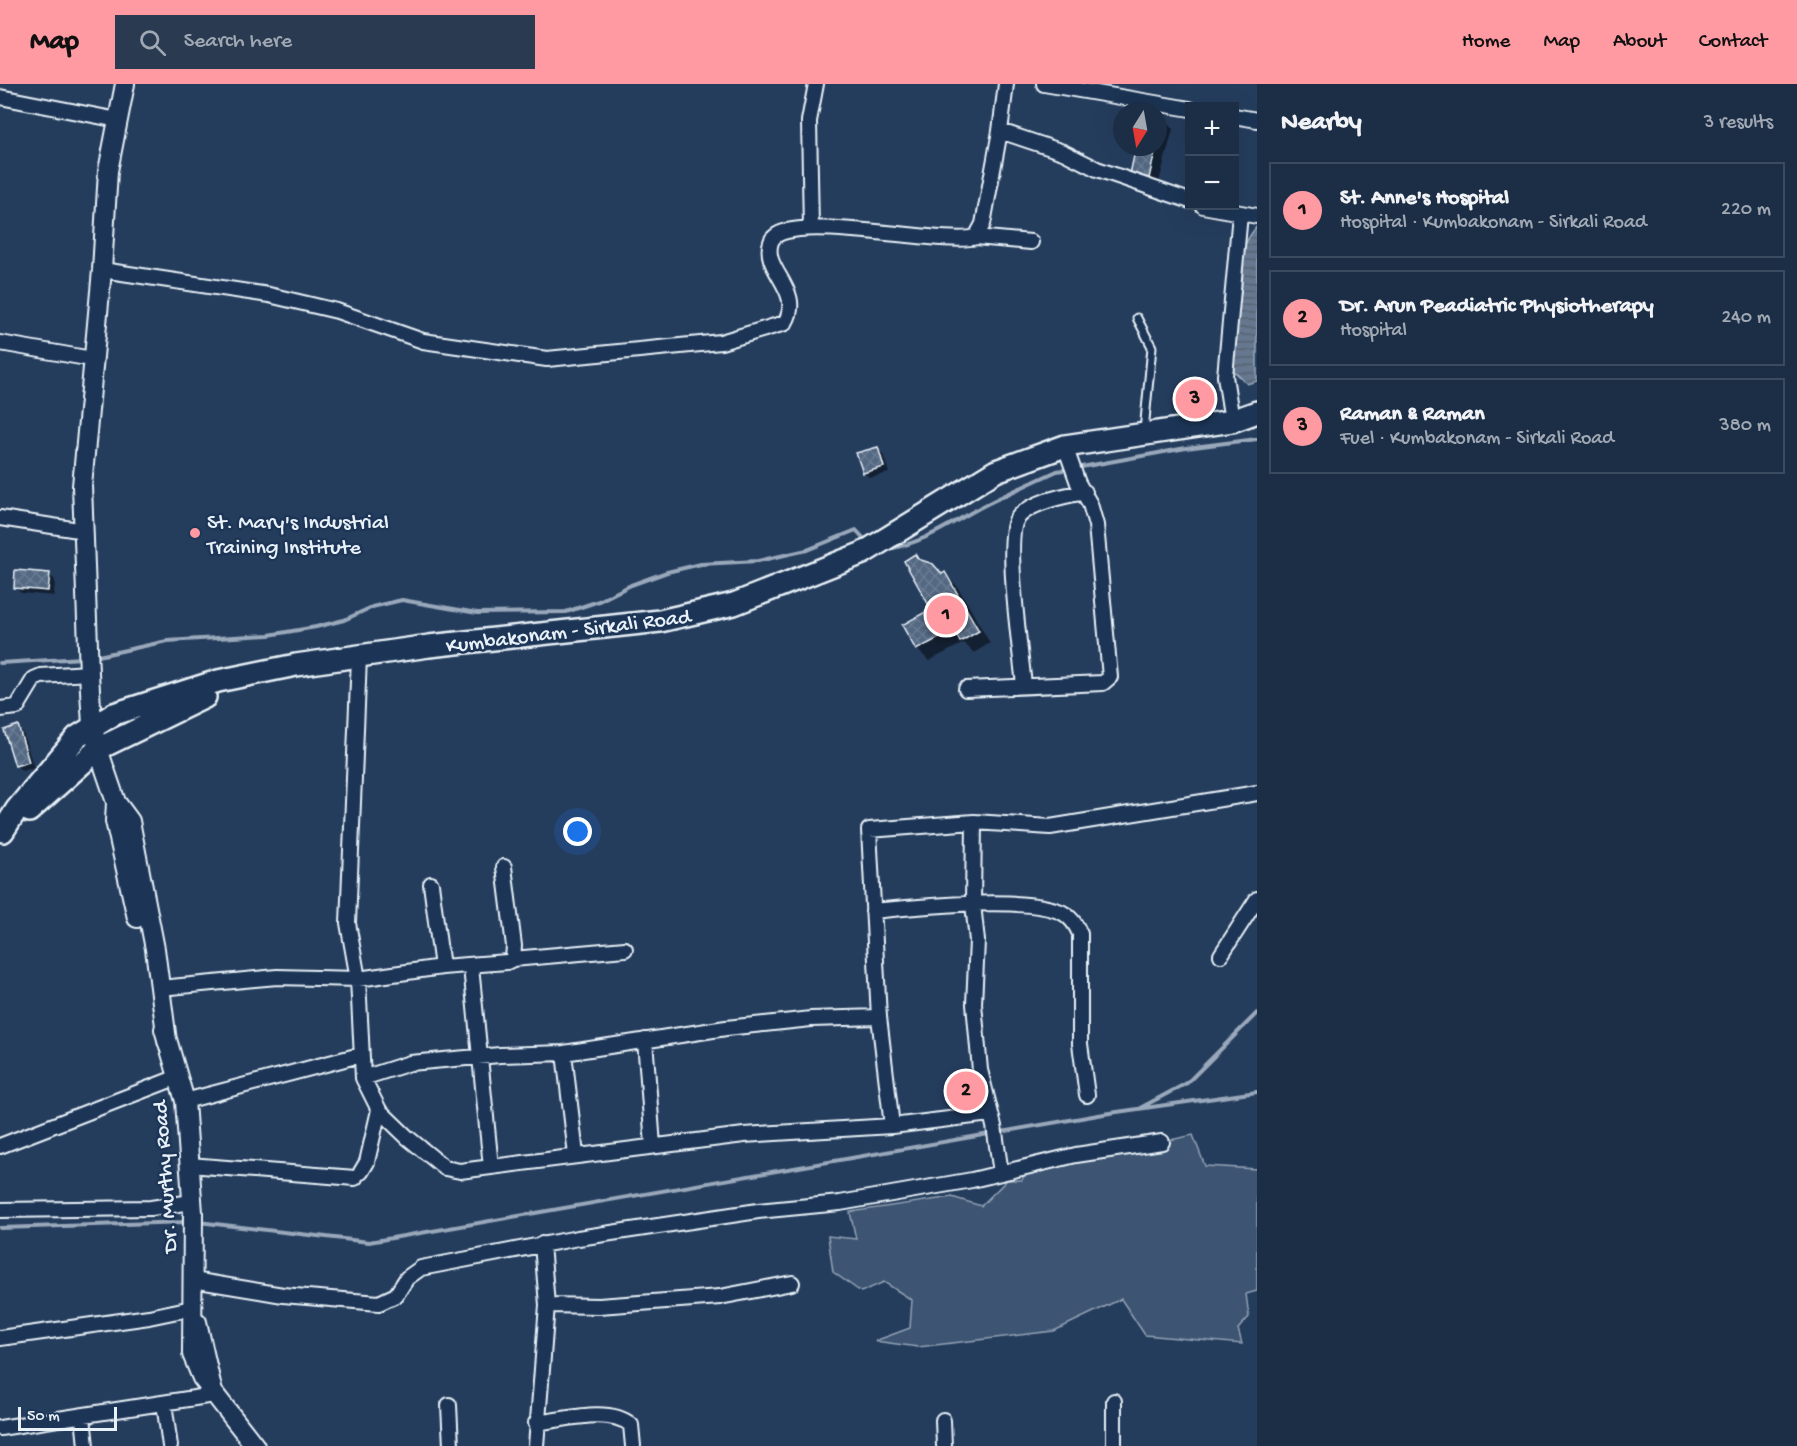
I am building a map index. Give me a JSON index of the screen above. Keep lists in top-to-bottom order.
{
  "streets": {
    "main road": ["Kumbakonam - Sirkali Road", "Dr. Murthy Road"]
  },
  "crossings": [
    ["Kumbakonam - Sirkali Road", "Dr. Murthy Road"]
  ],
  "places": ["St. Mary's Industrial Training Institute"],
  "scale_bar": "50 m",
  "north": "bottom",
  "page": {
    "header": "Map",
    "search": "Search here",
    "nav": [
      "Home",
      "Map",
      "About",
      "Contact"
    ],
    "heading": ["Nearby", "3 results"],
    "map_buttons": ["+", "−"],
    "list": [
      {
        "mark": "1",
        "name": "St. Anne's Hospital",
        "note": "Hospital · Kumbakonam - Sirkali Road",
        "value": "220 m"
      },
      {
        "mark": "2",
        "name": "Dr. Arun Peadiatric Physiotherapy",
        "note": "Hospital",
        "value": "240 m"
      },
      {
        "mark": "3",
        "name": "Raman & Raman",
        "note": "Fuel · Kumbakonam - Sirkali Road",
        "value": "380 m"
      }
    ],
    "pins": ["3", "1", "2"],
    "scale": "50 m"
  }
}
